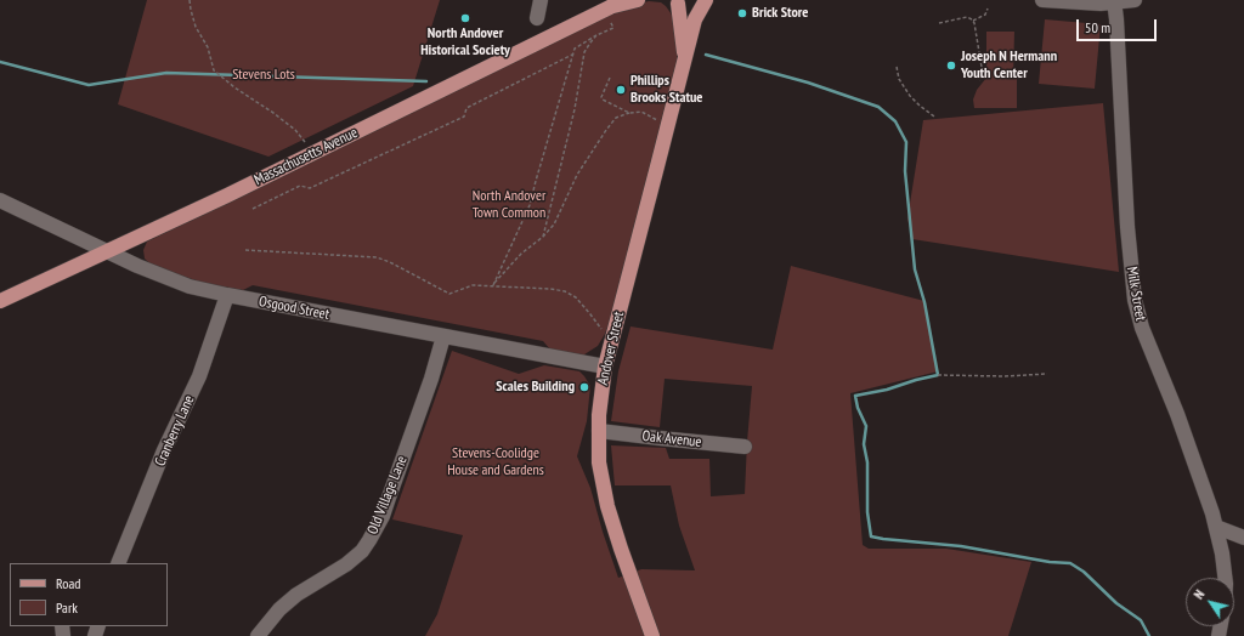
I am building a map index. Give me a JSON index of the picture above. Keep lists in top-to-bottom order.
{
  "streets": {
    "main road": ["Massachusetts Avenue", "Andover Street"],
    "street": [
      "Milk Street",
      "Osgood Street",
      "Cranberry Lane",
      "Oak Avenue",
      "Old Village Lane"
    ]
  },
  "crossings": [
    ["Massachusetts Avenue", "Osgood Street"],
    ["Osgood Street", "Andover Street"],
    ["Osgood Street", "Cranberry Lane"],
    ["Osgood Street", "Old Village Lane"],
    ["Andover Street", "Oak Avenue"]
  ],
  "parks": ["Stevens Lots", "North Andover Town Common", "Stevens-Coolidge House and Gardens"],
  "places": [
    "Brick Store",
    "North Andover Historical Society",
    "Joseph N Hermann Youth Center",
    "Phillips Brooks Statue",
    "Scales Building"
  ],
  "legend": ["Road", "Park"],
  "scale_bar": "50 m",
  "north": "top left"
}
